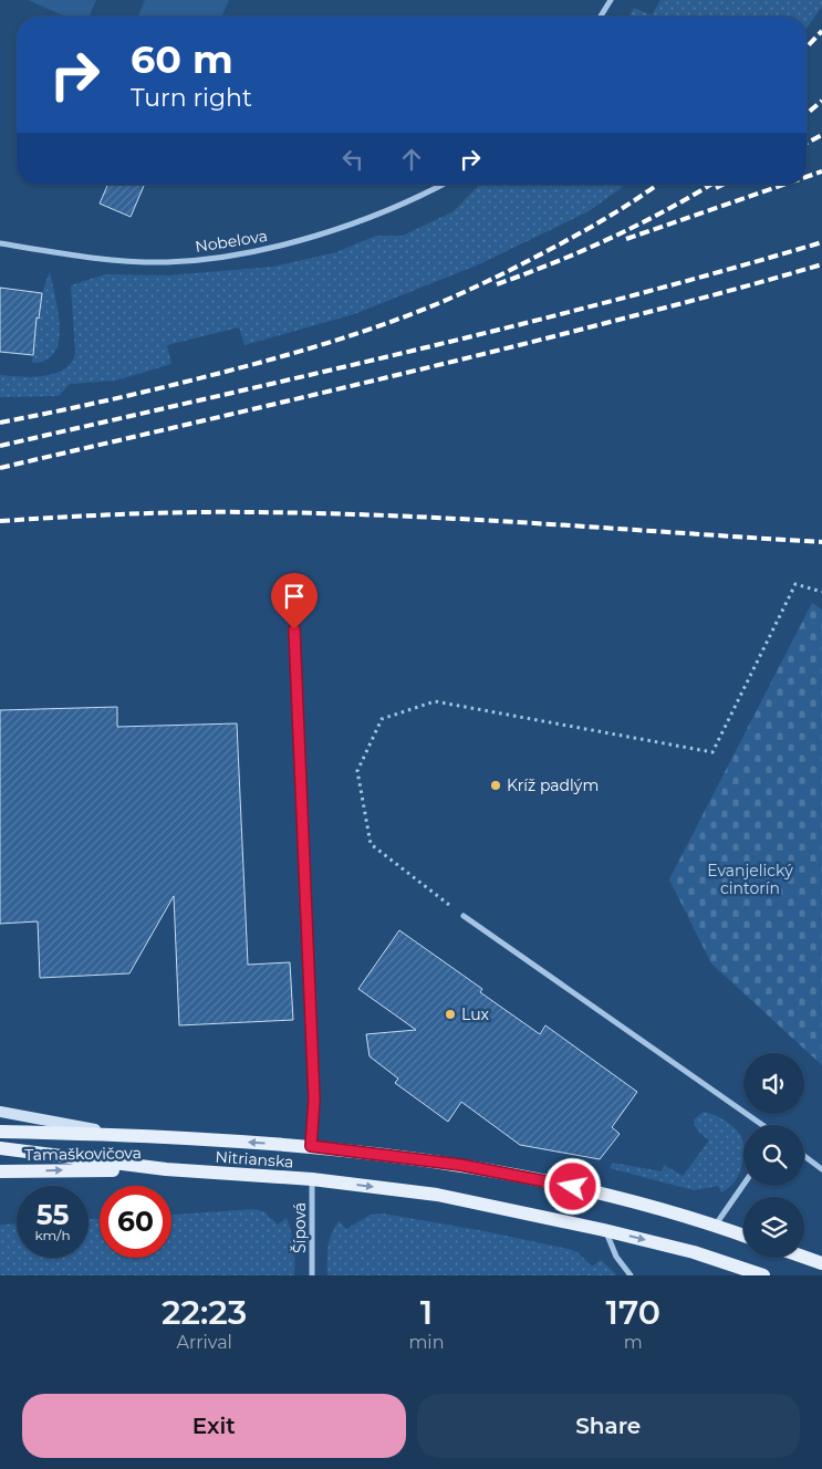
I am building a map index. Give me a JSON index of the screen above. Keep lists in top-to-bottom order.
{
  "streets": {
    "main road": ["Tamaškovičova", "Nitrianska"],
    "street": ["Nobelova", "Šípová"]
  },
  "crossings": [
    ["Tamaškovičova", "Nitrianska"],
    ["Nitrianska", "Šípová"]
  ],
  "one_way": ["Tamaškovičova"],
  "parks": ["Evanjelický cintorín"],
  "places": ["Kríž padlým", "Lux"],
  "page": {
    "turn": ["60 m", "Turn right"],
    "speed": "55 km/h",
    "limit": "60",
    "eta": [
      "22:23",
      "Arrival",
      "1",
      "min",
      "170",
      "m"
    ],
    "buttons": ["Exit", "Share"]
  }
}
